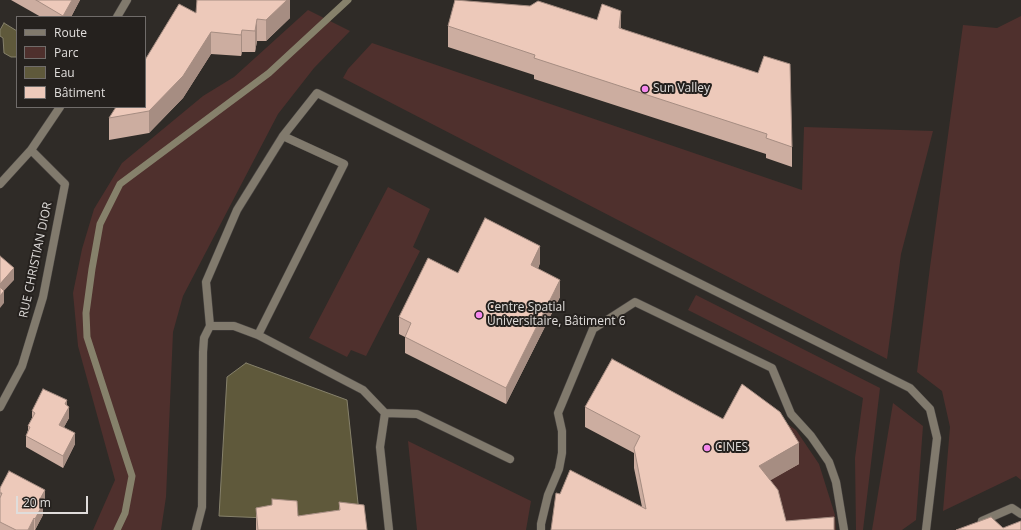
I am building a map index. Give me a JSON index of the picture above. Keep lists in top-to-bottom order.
{
  "streets": {
    "street": ["RUE CHRISTIAN DIOR"]
  },
  "places": ["Sun Valley", "Centre Spatial Universitaire, Bâtiment 6", "CINES"],
  "legend": [
    "Route",
    "Parc",
    "Eau",
    "Bâtiment"
  ],
  "scale_bar": "20 m"
}
